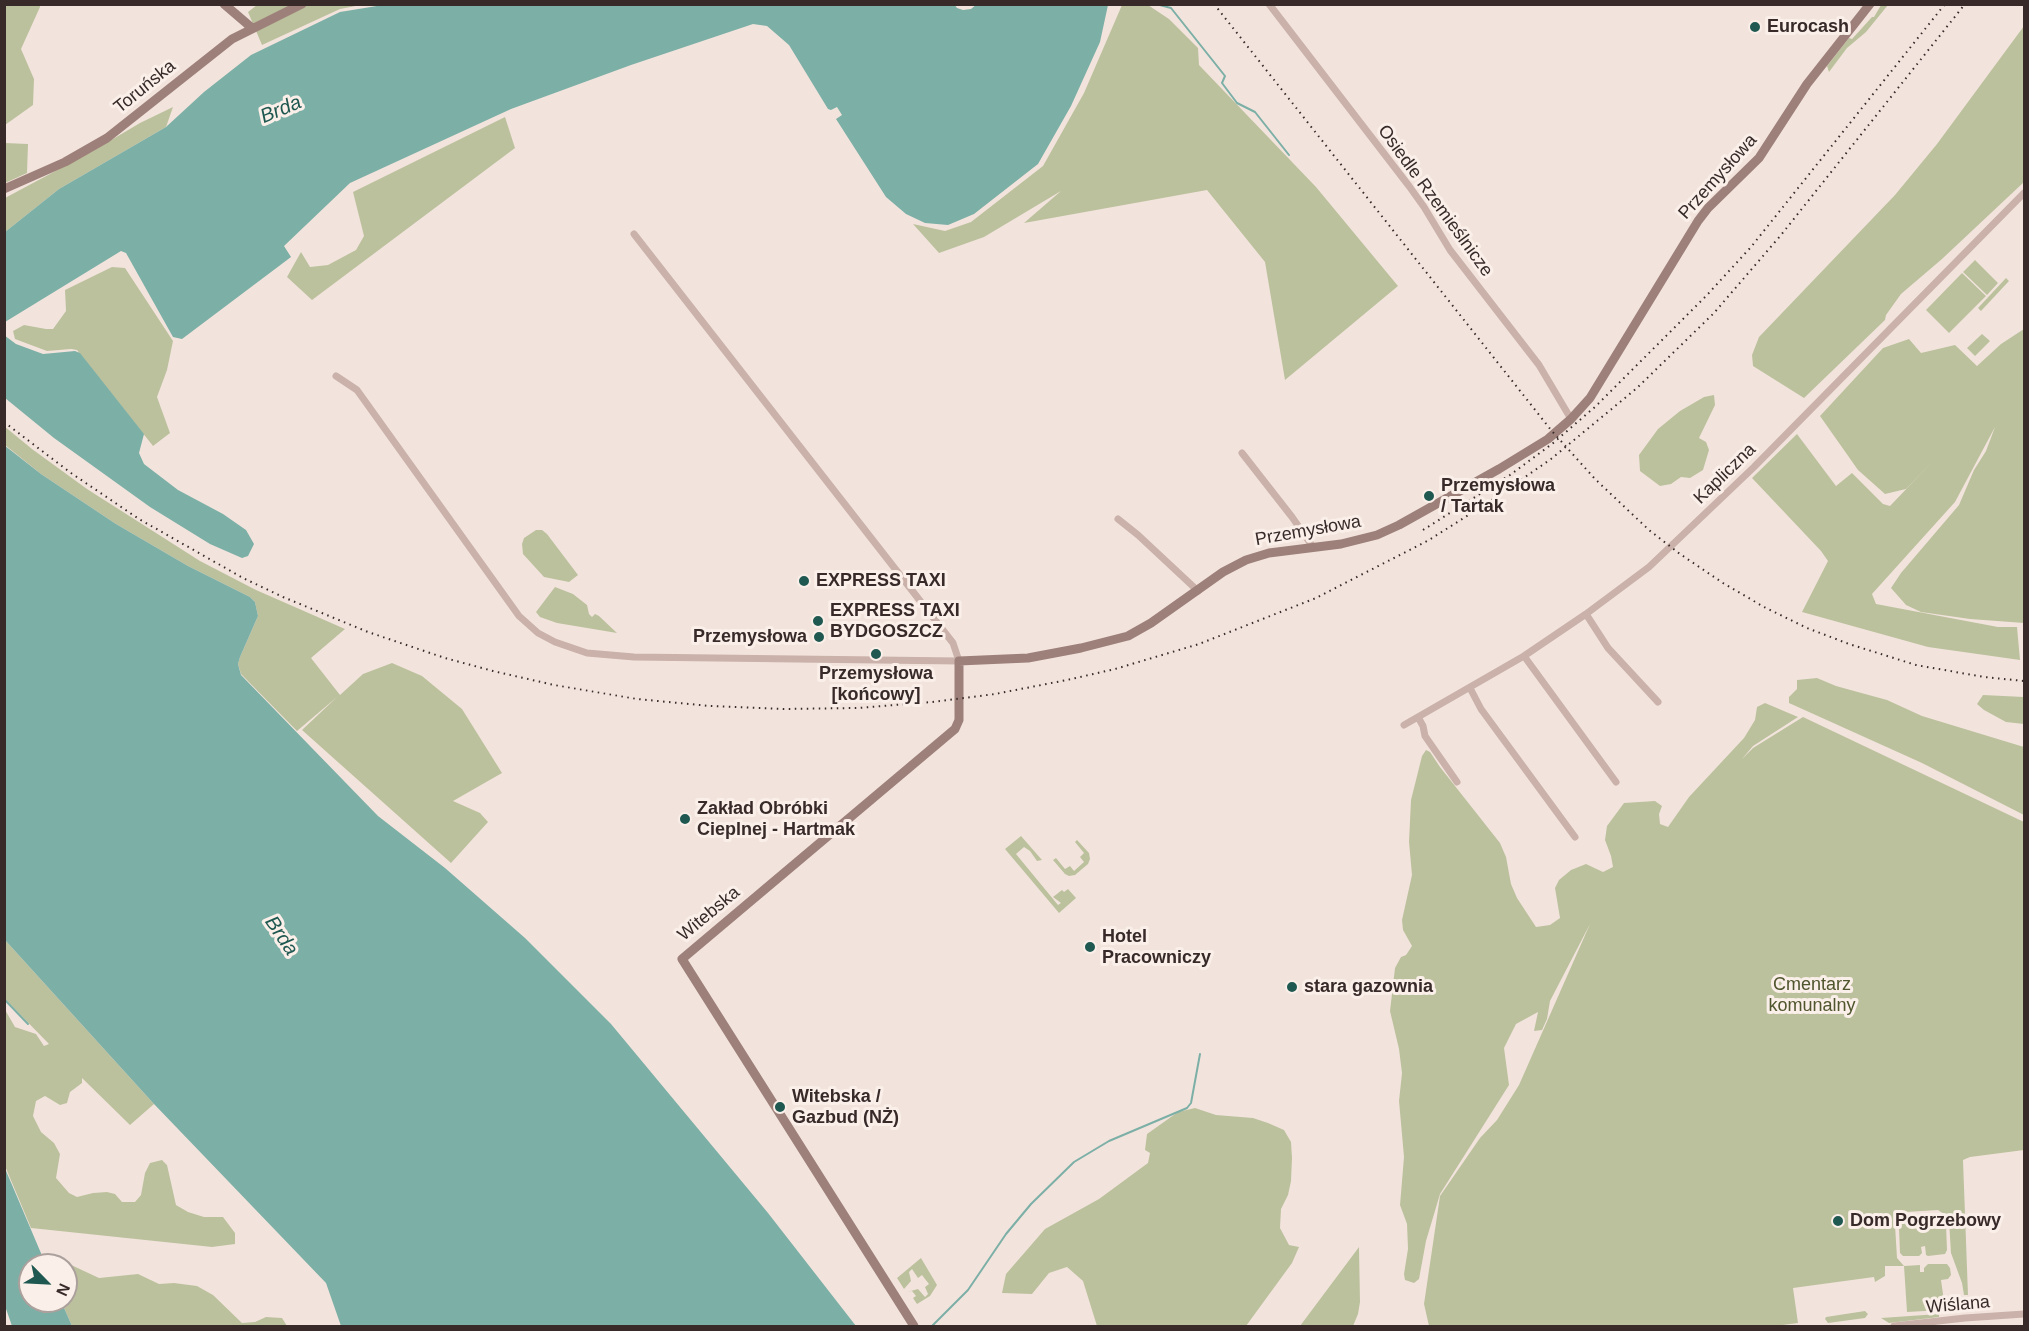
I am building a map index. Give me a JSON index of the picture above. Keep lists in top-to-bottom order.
{
  "streets": {
    "street": [
      "Toruńska",
      "Przemysłowa",
      "Osiedle Rzemieślnicze",
      "Kapliczna",
      "Witebska",
      "Wiślana"
    ]
  },
  "crossings": [
    ["Przemysłowa", "Osiedle Rzemieślnicze"],
    ["Przemysłowa", "Witebska"]
  ],
  "water": ["Brda"],
  "parks": ["Cmentarz komunalny"],
  "places": [
    "Eurocash",
    "Przemysłowa / Tartak",
    "EXPRESS TAXI",
    "EXPRESS TAXI BYDGOSZCZ",
    "Przemysłowa",
    "Przemysłowa [końcowy]",
    "Zakład Obróbki Cieplnej - Hartmak",
    "Hotel Pracowniczy",
    "stara gazownia",
    "Witebska / Gazbud (NŻ)",
    "Dom Pogrzebowy"
  ],
  "north": "bottom right"
}
